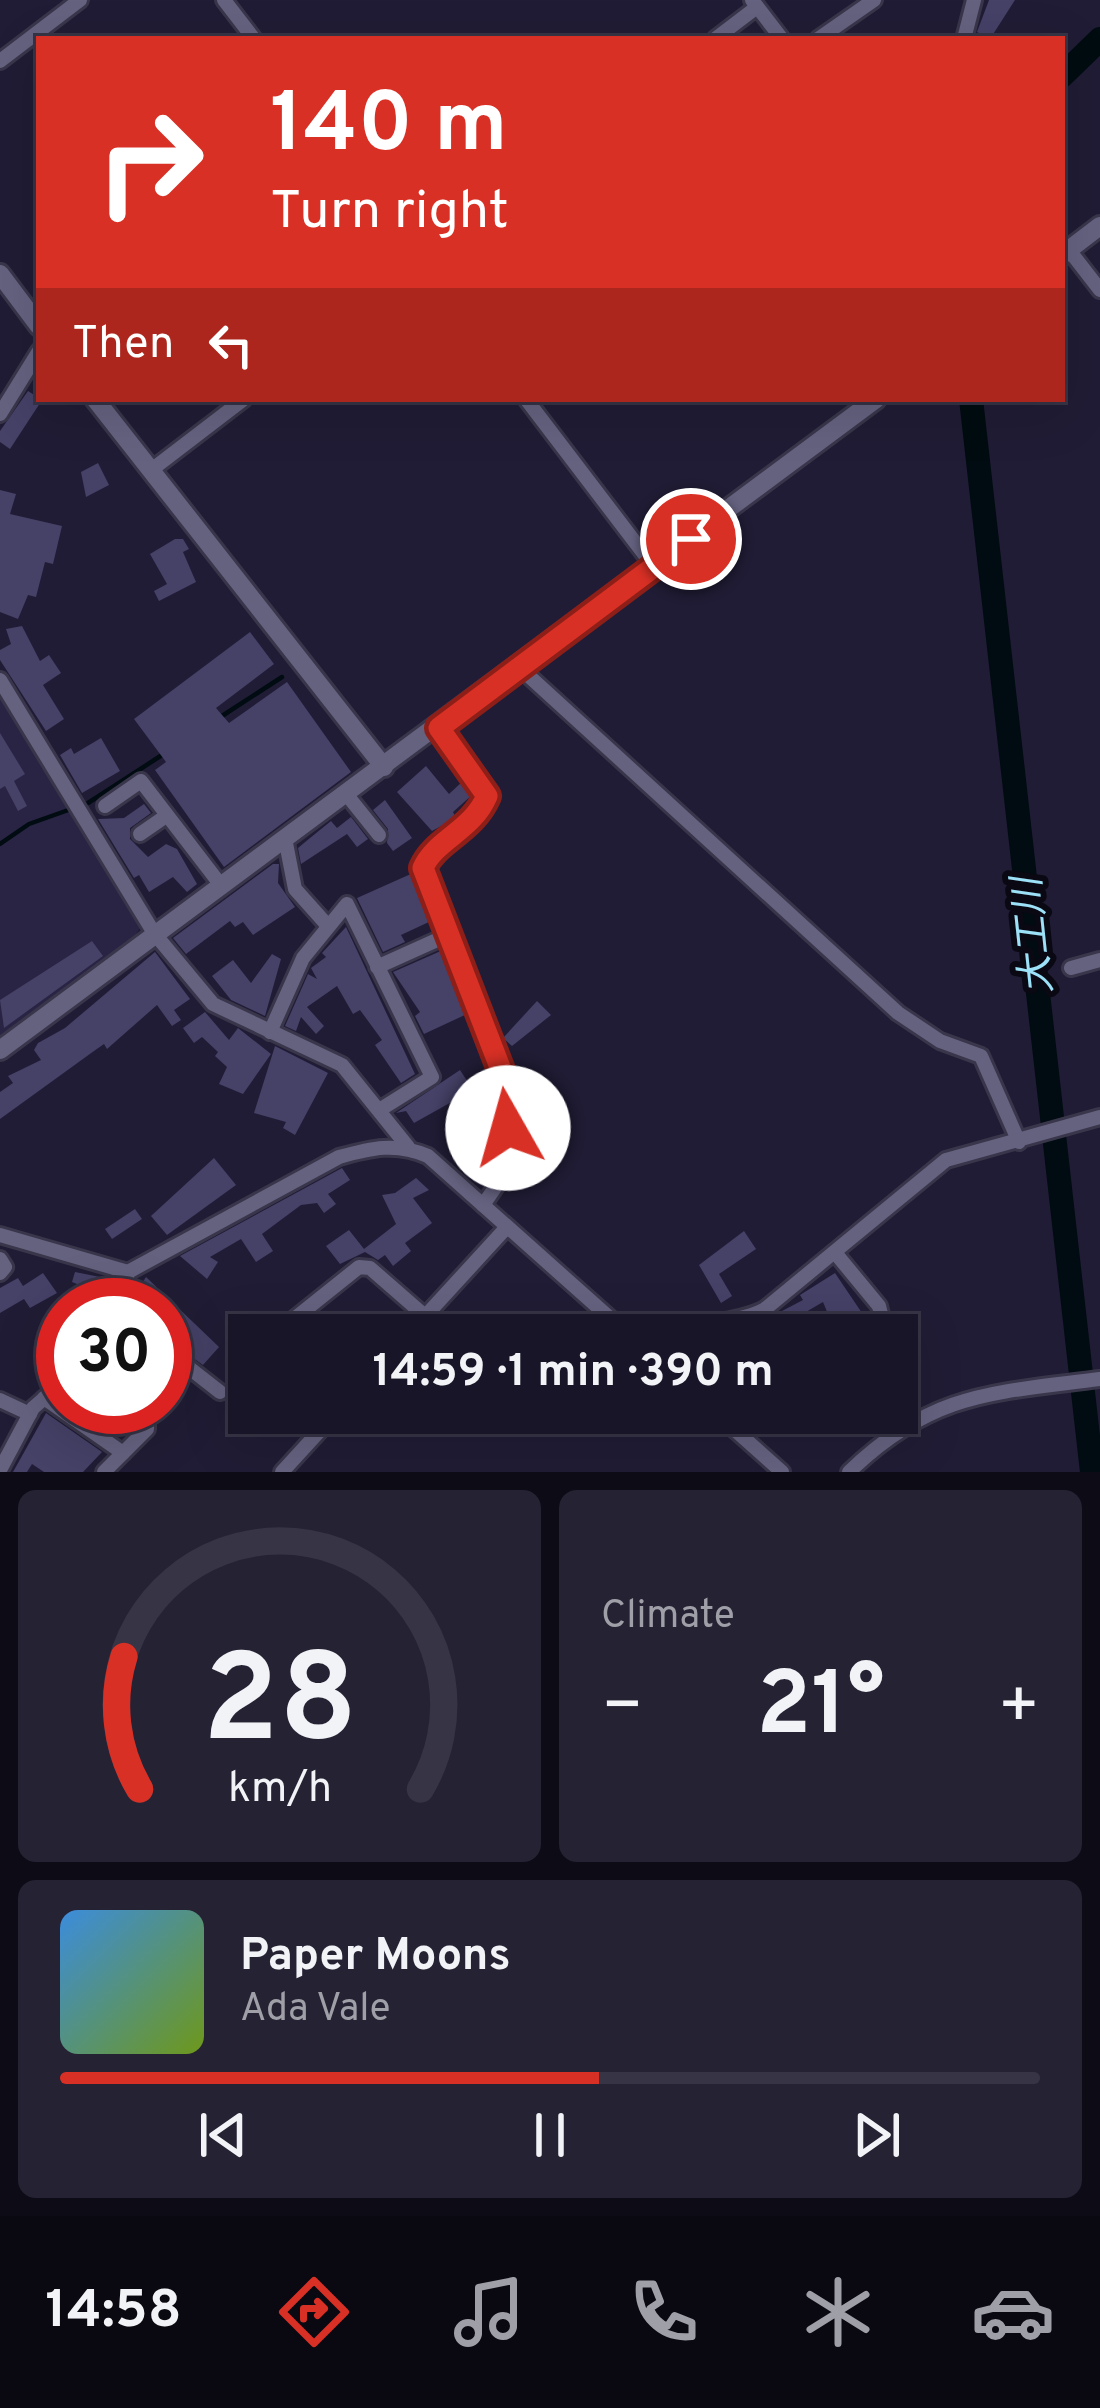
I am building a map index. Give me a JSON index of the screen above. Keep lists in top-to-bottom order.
{
  "water": ["大工川"],
  "page": {
    "turn": ["140 m", "Turn right"],
    "then": "Then",
    "limit": "30",
    "trip": "14:59 · 1 min · 390 m",
    "tile": "Climate",
    "heat": ["−", "21°", "+"],
    "song": ["Paper Moons", "Ada Vale"],
    "tabs": "14:58",
    "gauge": ["28", "km/h"]
  }
}
